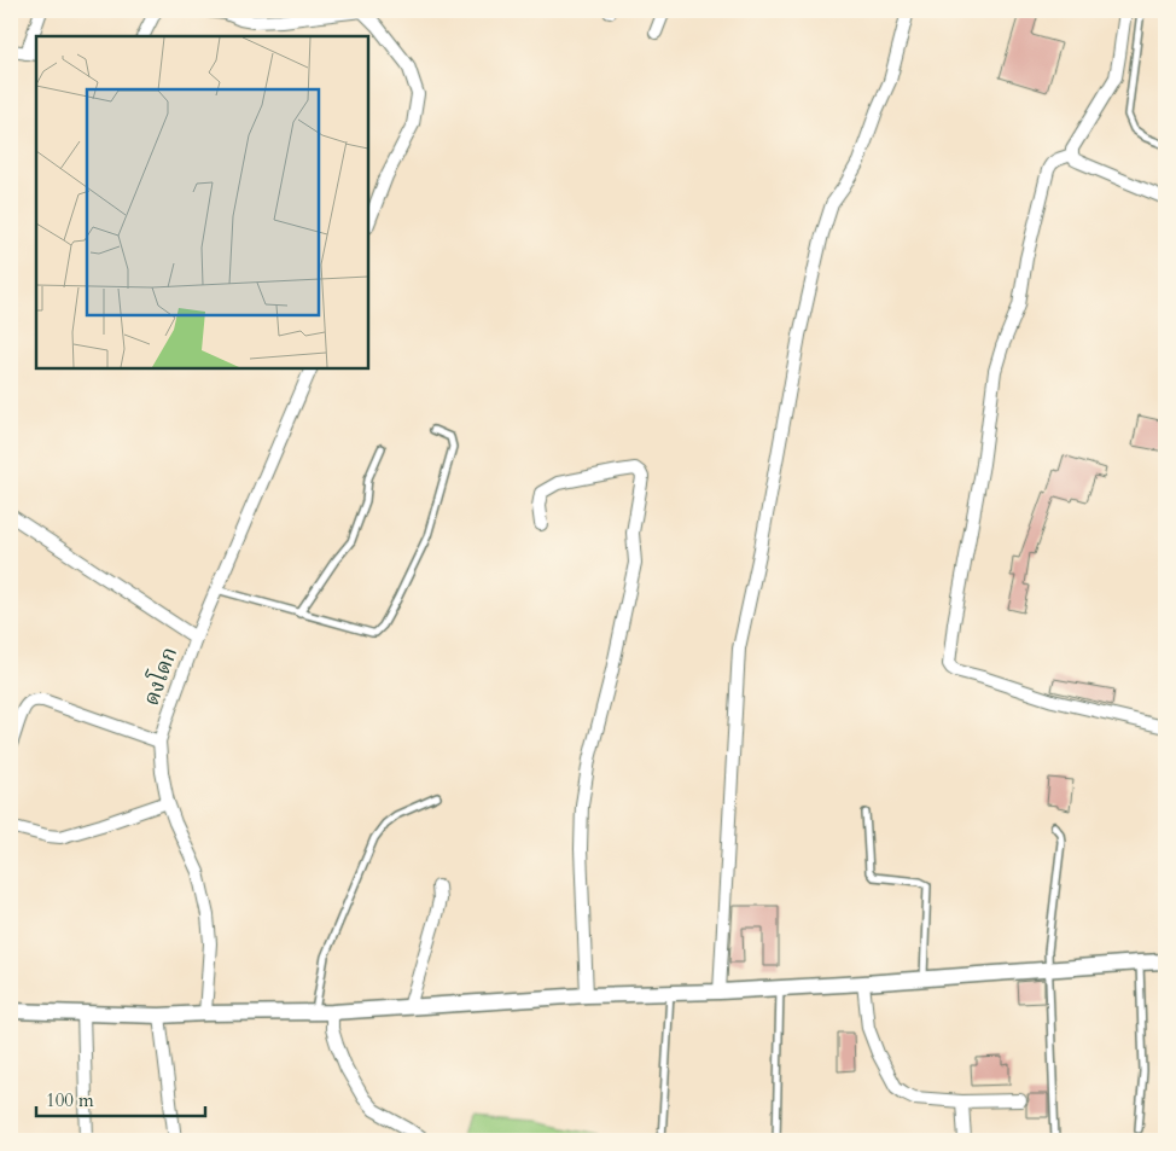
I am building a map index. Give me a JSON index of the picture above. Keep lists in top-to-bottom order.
{
  "streets": {
    "street": ["ดงโดก"]
  },
  "scale_bar": "100 m"
}
